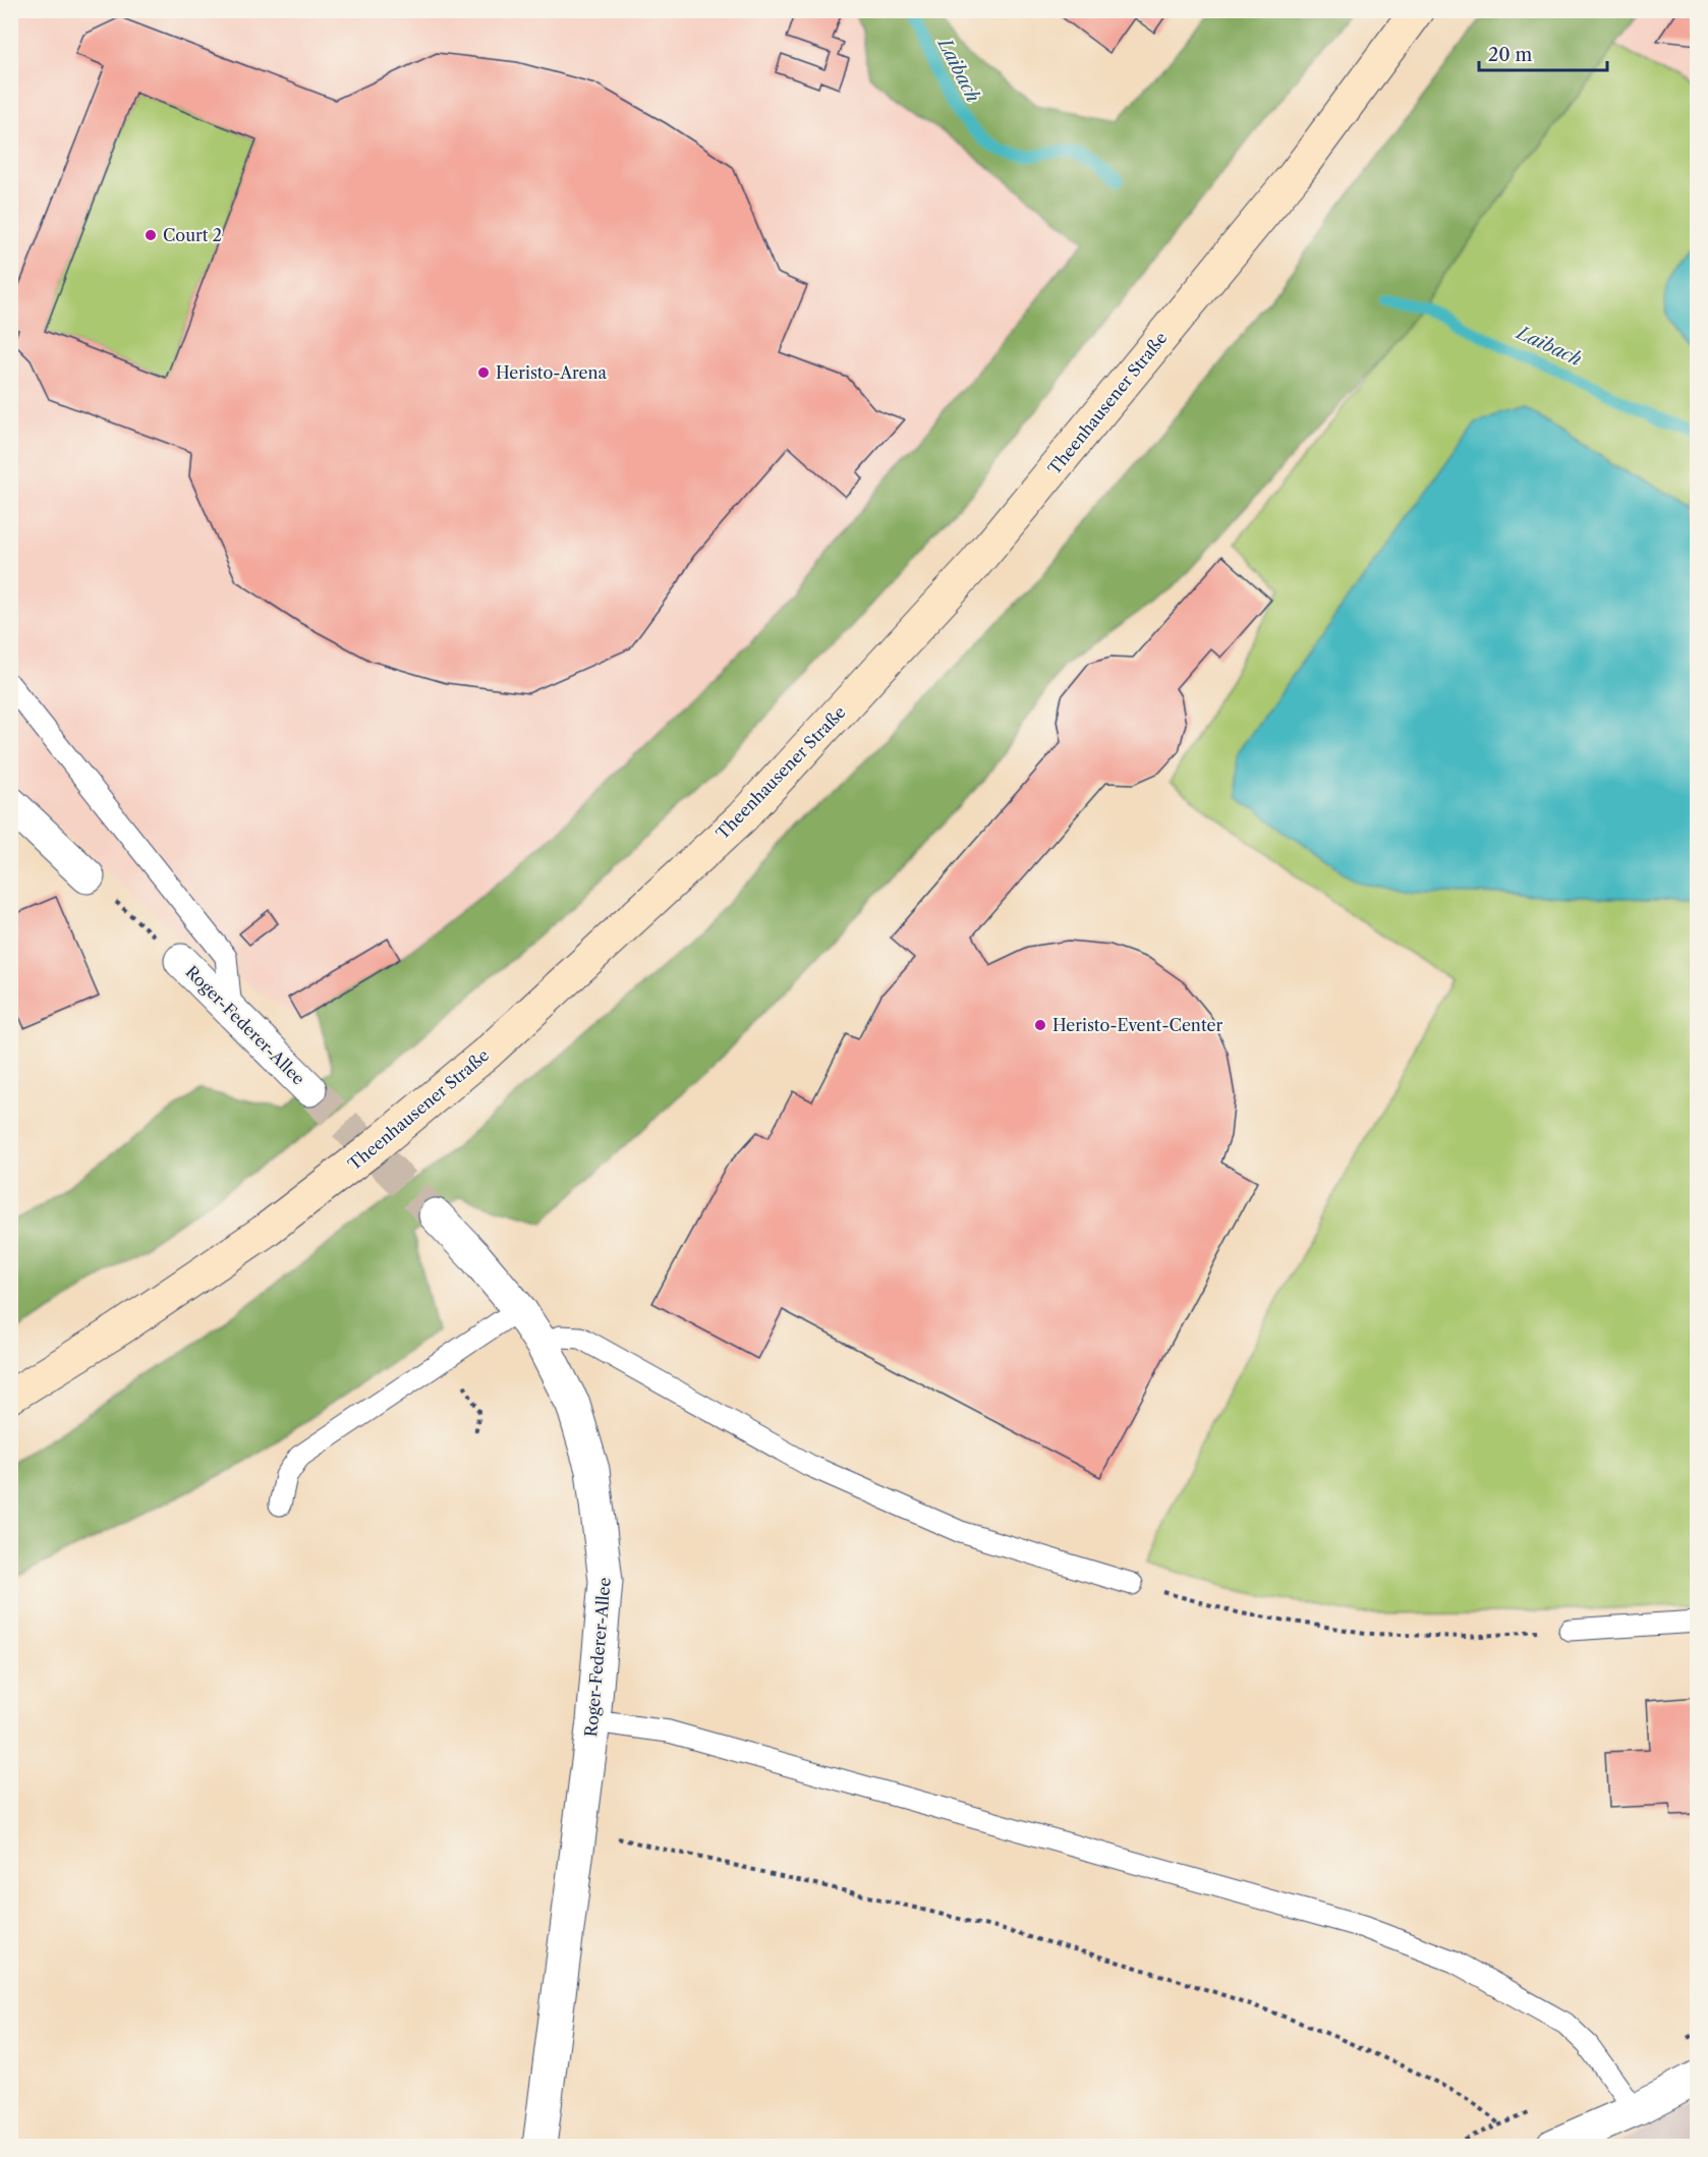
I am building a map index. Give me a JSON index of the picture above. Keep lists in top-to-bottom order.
{
  "streets": {
    "main road": ["Theenhausener Straße"],
    "street": ["Roger-Federer-Allee"]
  },
  "water": ["Laibach"],
  "places": ["Court 2", "Heristo-Arena", "Heristo-Event-Center"],
  "scale_bar": "20 m"
}
